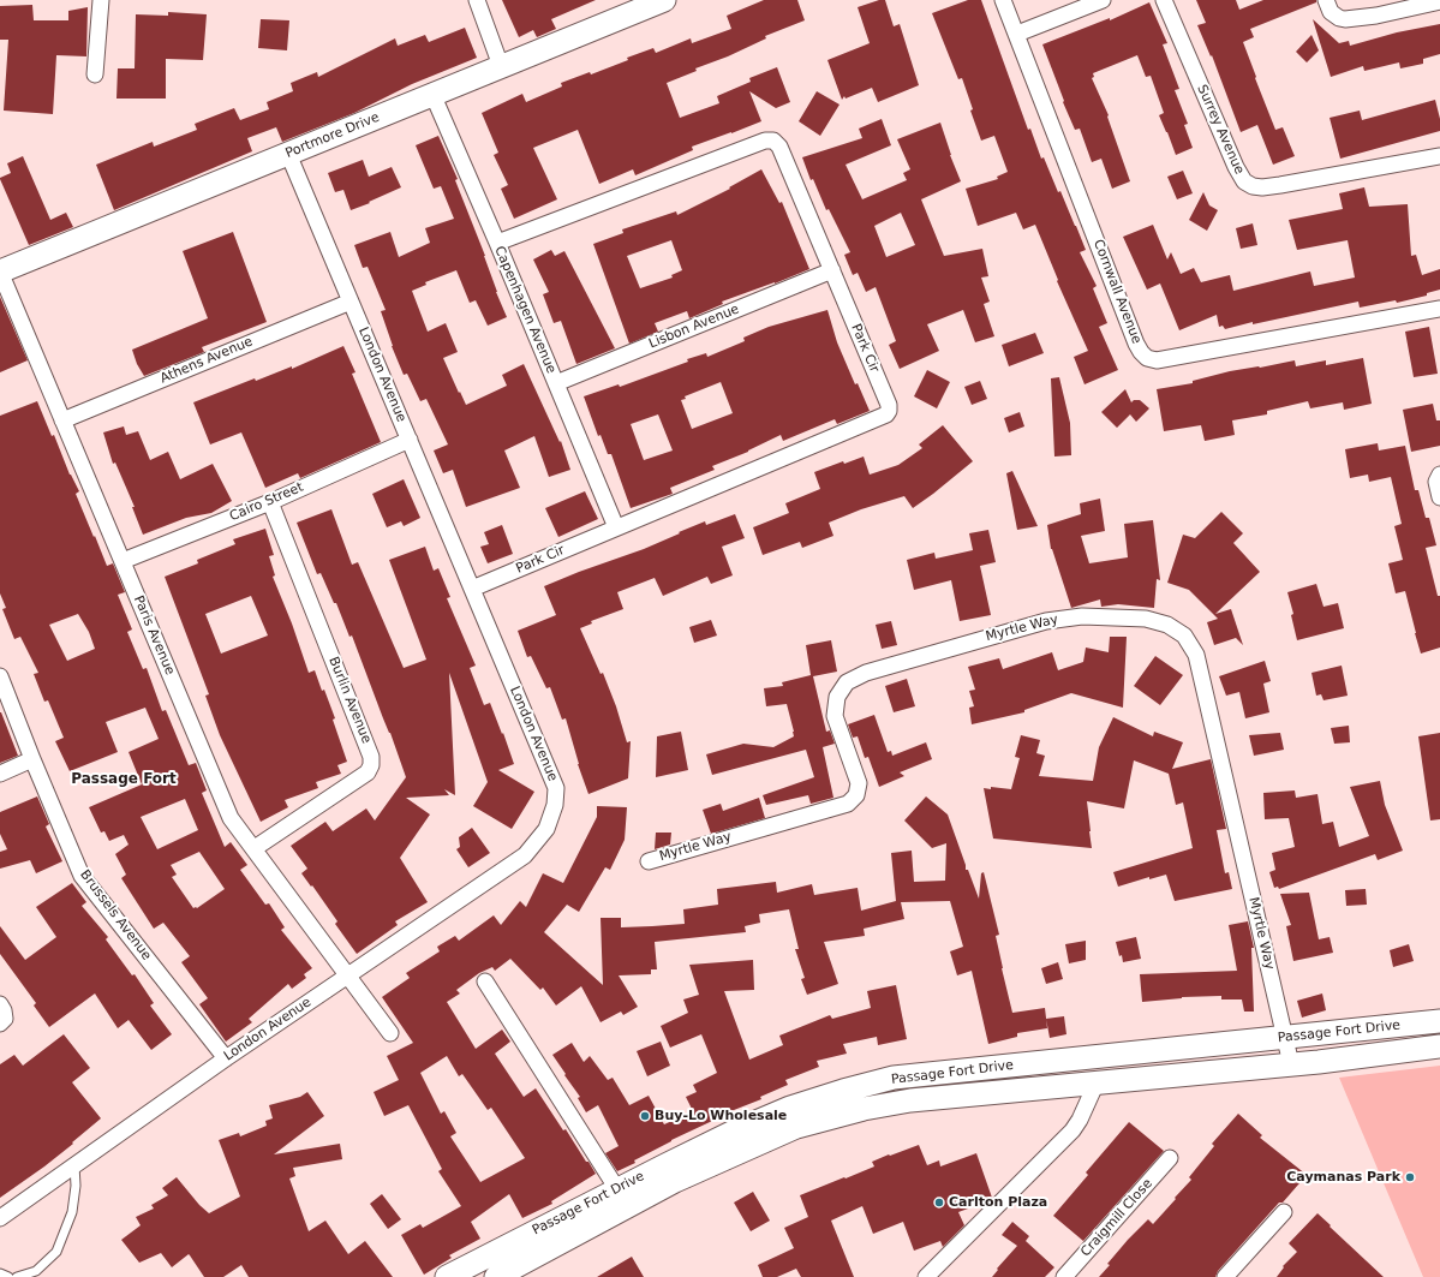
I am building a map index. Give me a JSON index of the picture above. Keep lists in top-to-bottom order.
{
  "streets": {
    "main road": ["Portmore Drive", "Passage Fort Drive"],
    "street": [
      "Surrey Avenue",
      "Cornwall Avenue",
      "Capenhagen Avenue",
      "Lisbon Avenue",
      "Park Cir",
      "Athens Avenue",
      "London Avenue",
      "Cairo Street",
      "Myrtle Way",
      "Paris Avenue",
      "Burlin Avenue",
      "Brussels Avenue",
      "Craigmill Close"
    ]
  },
  "crossings": [
    ["Portmore Drive", "Capenhagen Avenue"],
    ["Portmore Drive", "London Avenue"],
    ["Portmore Drive", "Paris Avenue"],
    ["Capenhagen Avenue", "Lisbon Avenue"],
    ["Capenhagen Avenue", "Park Cir"],
    ["Lisbon Avenue", "Park Cir"],
    ["Park Cir", "London Avenue"],
    ["Athens Avenue", "London Avenue"],
    ["Athens Avenue", "Paris Avenue"],
    ["London Avenue", "Cairo Street"],
    ["London Avenue", "Paris Avenue"],
    ["London Avenue", "Brussels Avenue"],
    ["Cairo Street", "Paris Avenue"],
    ["Cairo Street", "Burlin Avenue"],
    ["Myrtle Way", "Passage Fort Drive"],
    ["Paris Avenue", "Burlin Avenue"]
  ],
  "districts": ["Passage Fort"],
  "places": ["Buy-Lo Wholesale", "Caymanas Park", "Carlton Plaza"]
}
